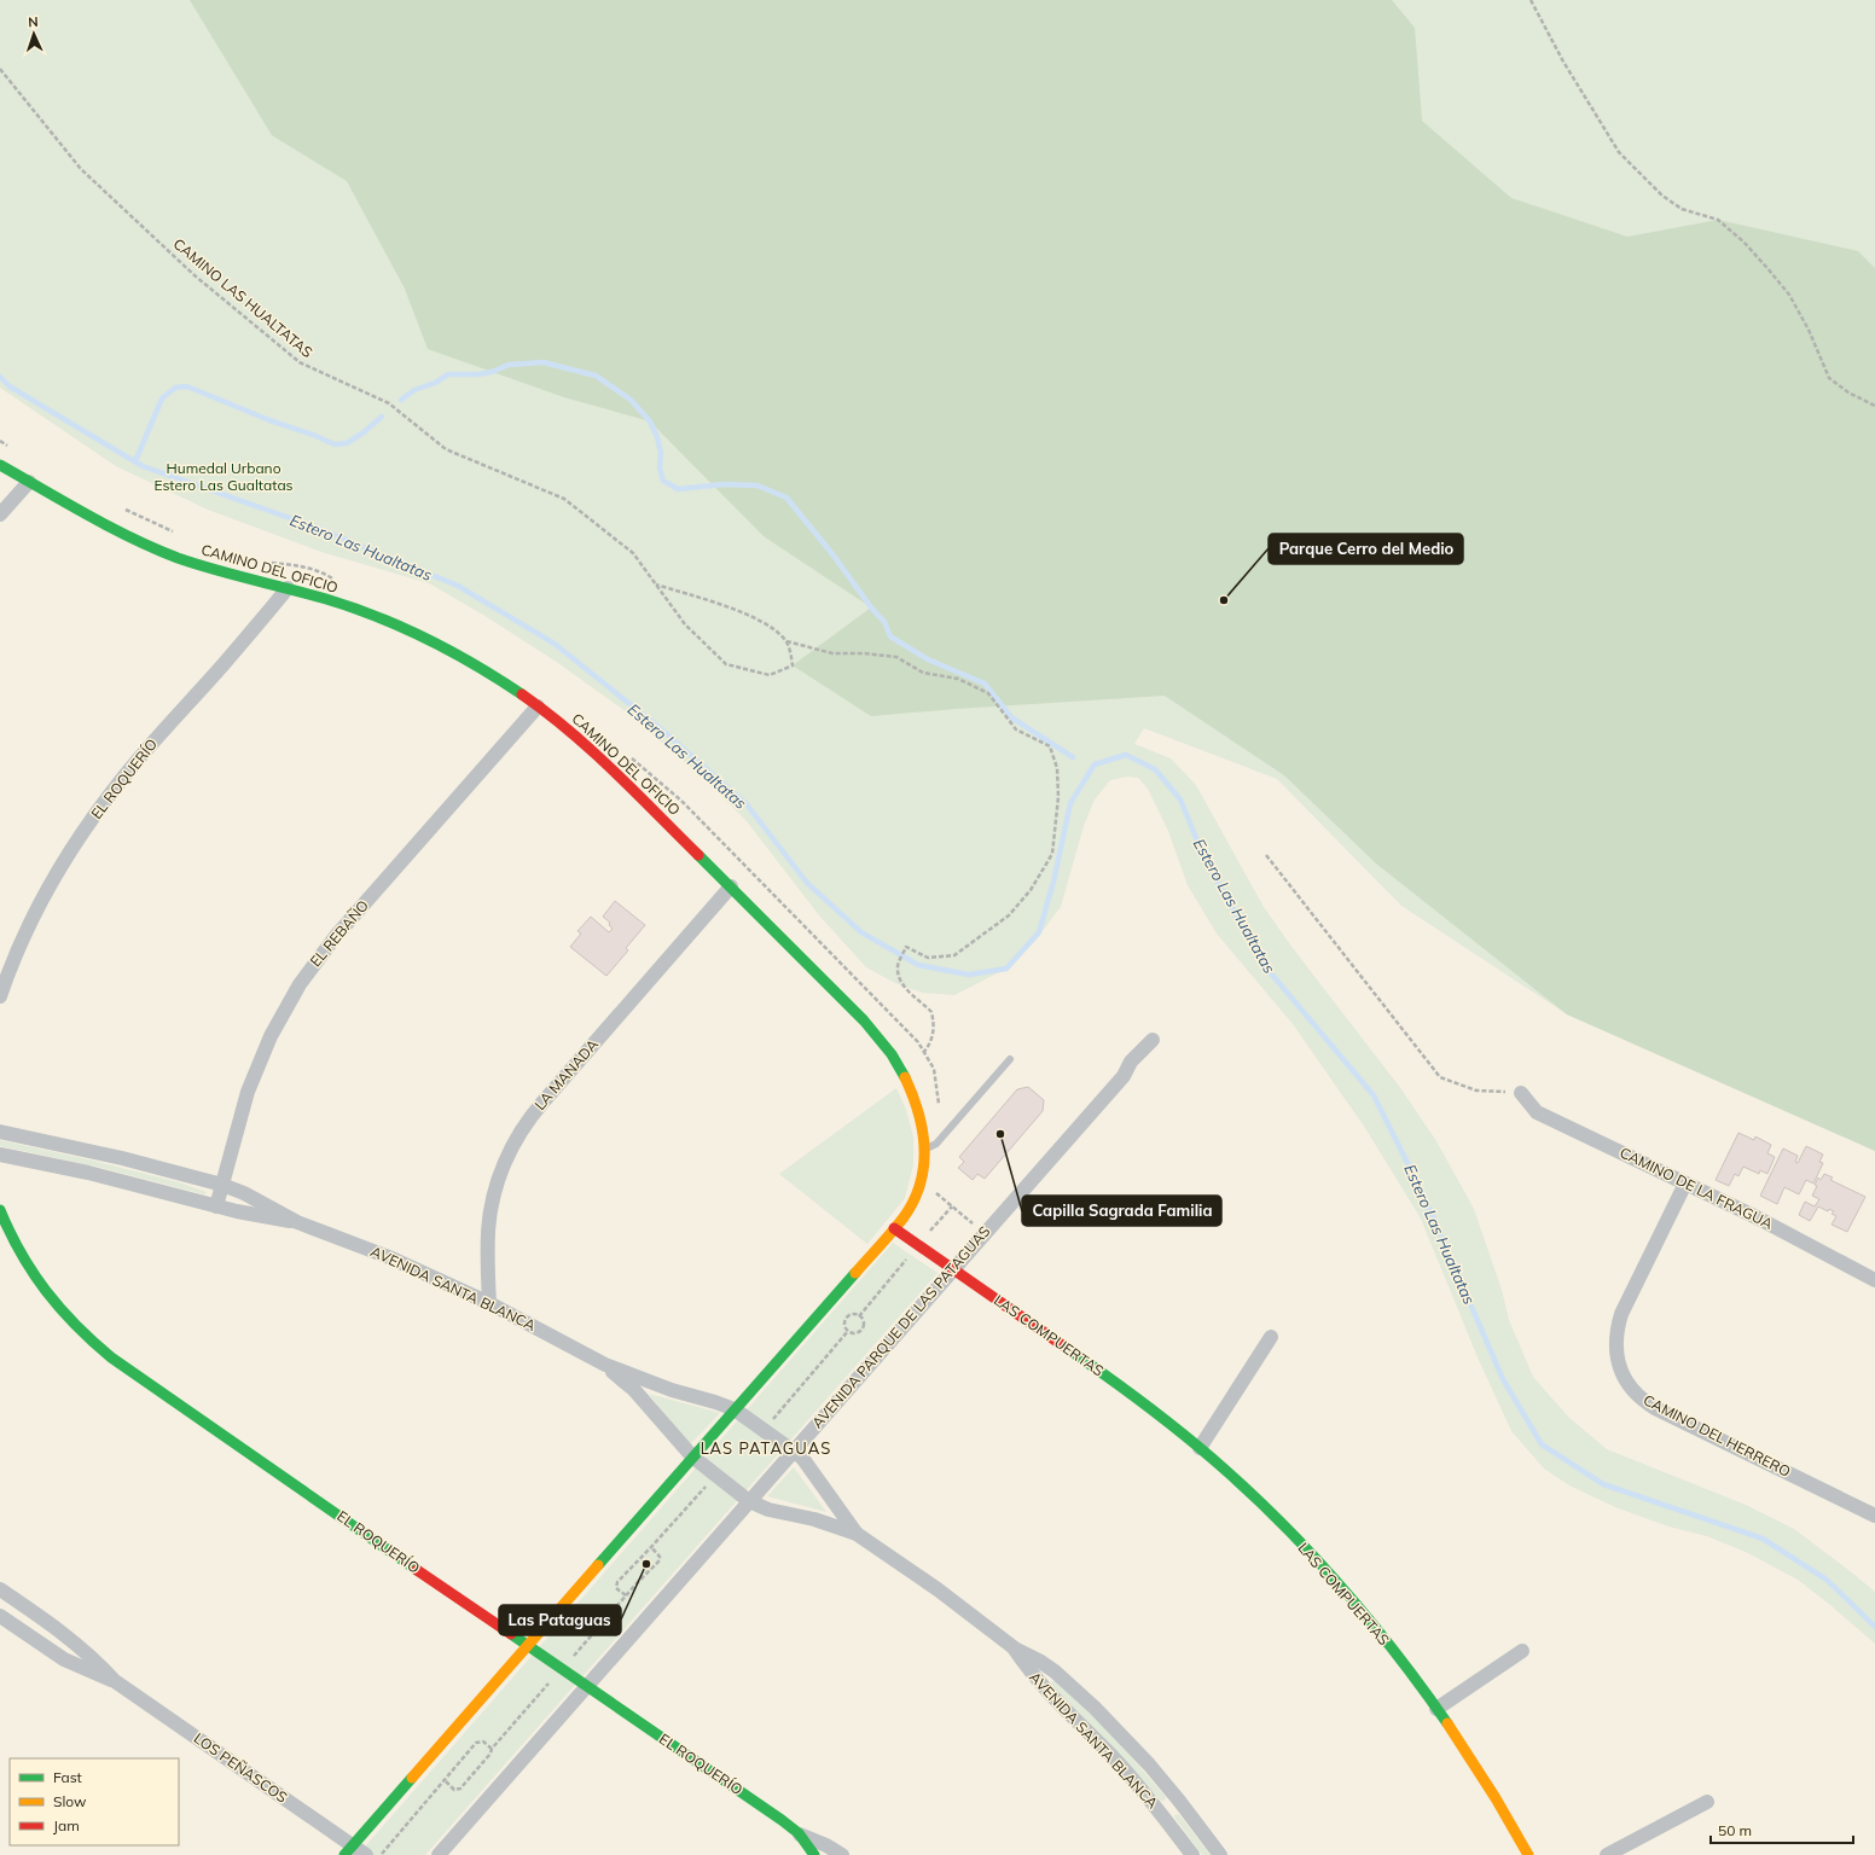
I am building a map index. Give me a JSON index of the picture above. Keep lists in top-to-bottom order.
{
  "streets": {
    "street": [
      "CAMINO DEL OFICIO",
      "EL ROQUERÍO",
      "EL REBAÑO",
      "LA MANADA",
      "CAMINO DE LA FRAGUA",
      "AVENIDA SANTA BLANCA",
      "AVENIDA PARQUE DE LAS PATAGUAS",
      "LAS COMPUERTAS",
      "CAMINO DEL HERRERO",
      "LOS PEÑASCOS"
    ],
    "path": ["CAMINO LAS HUALTATAS"]
  },
  "crossings": [
    ["CAMINO DEL OFICIO", "EL ROQUERÍO"],
    ["CAMINO DEL OFICIO", "EL REBAÑO"],
    ["CAMINO DEL OFICIO", "LA MANADA"],
    ["CAMINO DEL OFICIO", "LAS COMPUERTAS"],
    ["EL ROQUERÍO", "AVENIDA PARQUE DE LAS PATAGUAS"],
    ["EL REBAÑO", "AVENIDA SANTA BLANCA"],
    ["LA MANADA", "AVENIDA SANTA BLANCA"],
    ["CAMINO DE LA FRAGUA", "CAMINO DEL HERRERO"],
    ["AVENIDA SANTA BLANCA", "AVENIDA PARQUE DE LAS PATAGUAS"],
    ["AVENIDA PARQUE DE LAS PATAGUAS", "LAS COMPUERTAS"]
  ],
  "districts": ["LAS PATAGUAS"],
  "water": ["Estero Las Hualtatas"],
  "parks": ["Humedal Urbano Estero Las Gualtatas"],
  "places": ["Parque Cerro del Medio", "Capilla Sagrada Familia", "Las Pataguas"],
  "legend": ["Fast", "Slow", "Jam"],
  "scale_bar": "50 m",
  "north": "top"
}
